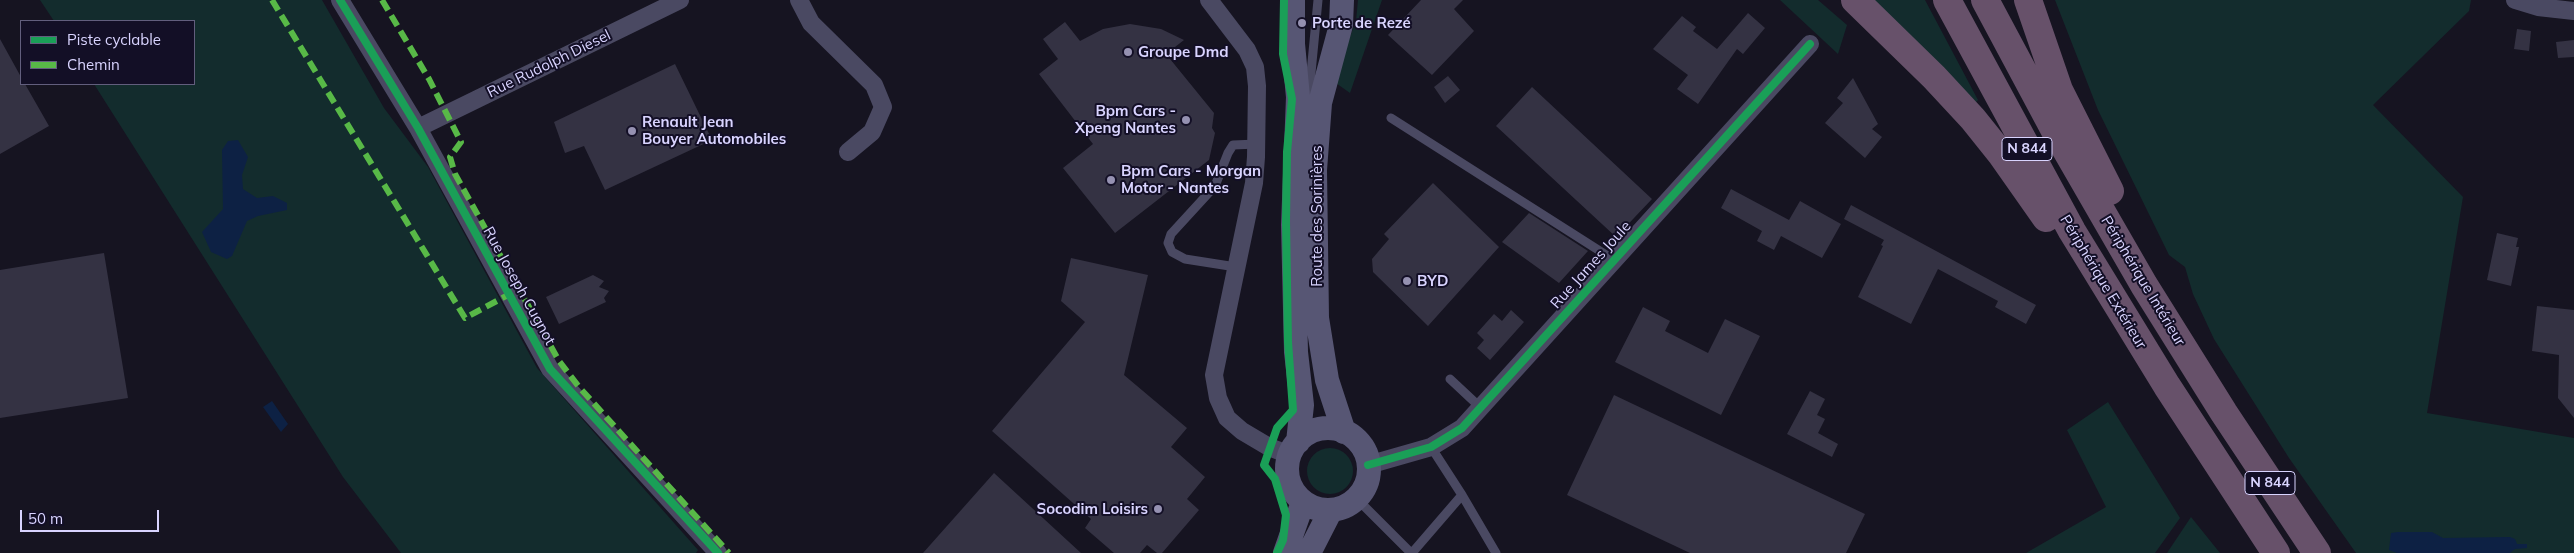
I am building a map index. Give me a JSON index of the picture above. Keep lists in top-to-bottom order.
{
  "streets": {
    "highway": ["N 844", "Périphérique Intérieur", "Périphérique Extérieur"],
    "main road": ["Route des Sorinières"],
    "street": ["Rue Rudolph Diesel", "Rue James Joule", "Rue Joseph Cugnot"]
  },
  "crossings": [
    ["Rue Rudolph Diesel", "Rue Joseph Cugnot"],
    ["Route des Sorinières", "Rue James Joule"]
  ],
  "places": [
    "Porte de Rezé",
    "Groupe Dmd",
    "Bpm Cars - Xpeng Nantes",
    "Renault Jean Bouyer Automobiles",
    "Bpm Cars - Morgan Motor - Nantes",
    "BYD",
    "Socodim Loisirs"
  ],
  "legend": ["Piste cyclable", "Chemin"],
  "scale_bar": "50 m"
}
